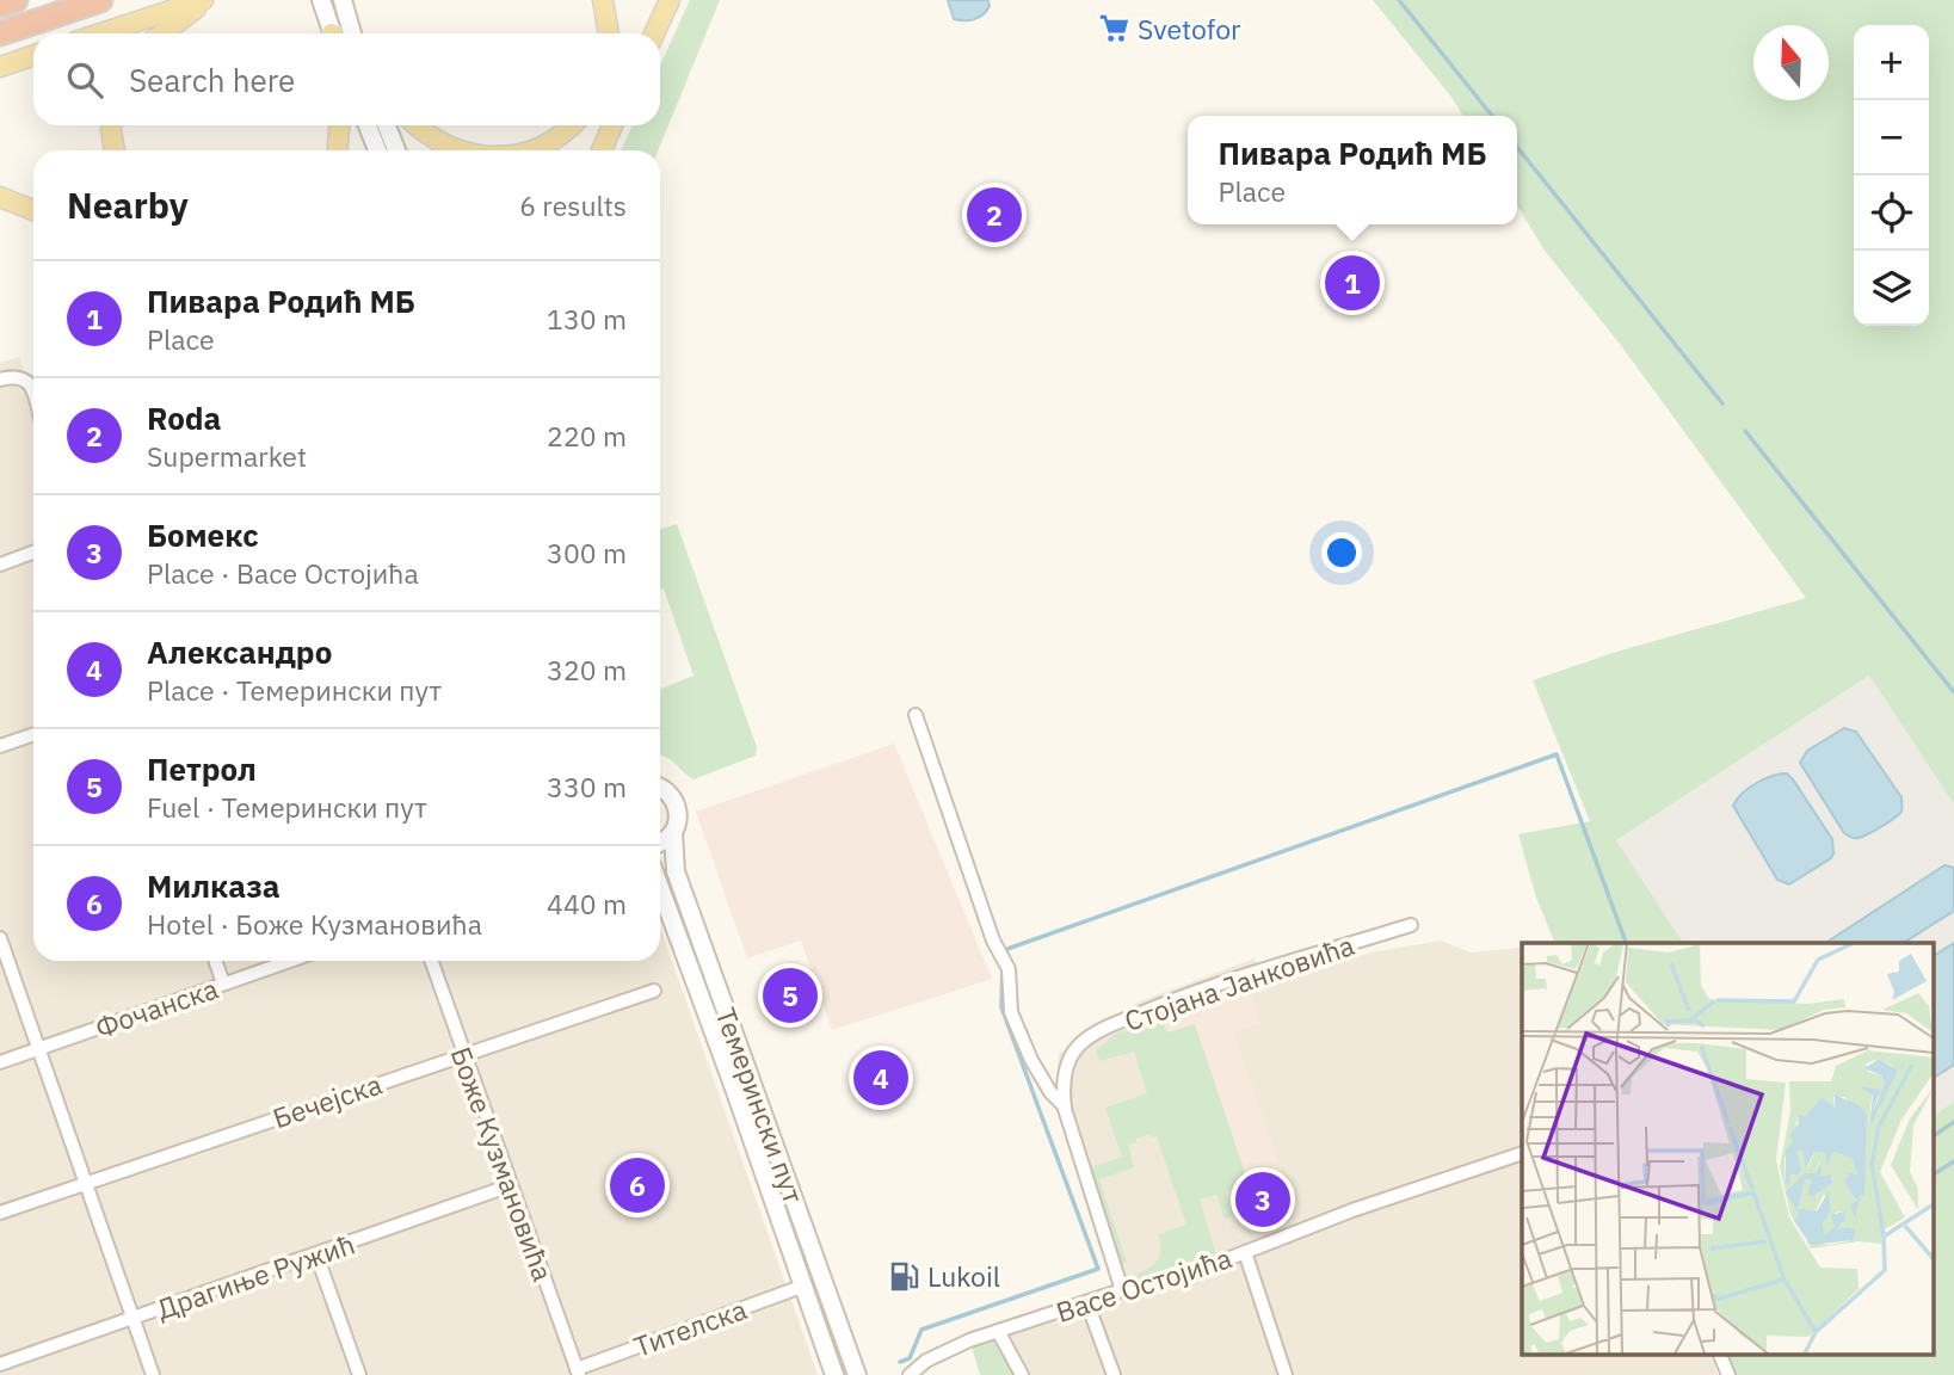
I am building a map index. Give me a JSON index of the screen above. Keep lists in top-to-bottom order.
{
  "streets": {
    "main road": ["Темерински пут"],
    "street": [
      "Стојана Јанковића",
      "Фочанска",
      "Бечејска",
      "Боже Кузмановића",
      "Драгиње Ружић",
      "Васе Остојића",
      "Тителска"
    ]
  },
  "crossings": [
    ["Стојана Јанковића", "Васе Остојића"],
    ["Бечејска", "Боже Кузмановића"],
    ["Темерински пут", "Тителска"],
    ["Боже Кузмановића", "Драгиње Ружић"],
    ["Боже Кузмановића", "Тителска"]
  ],
  "places": {
    "supermarket": ["Svetofor"],
    "fuel station": ["Lukoil"]
  },
  "north": "top",
  "page": {
    "map_buttons": ["+", "−"],
    "search": "Search here",
    "popup": ["Пивара Родић МБ", "Place"],
    "heading": ["Nearby", "6 results"],
    "pins": [
      "2",
      "1",
      "5",
      "4",
      "6",
      "3"
    ],
    "list": [
      {
        "mark": "1",
        "name": "Пивара Родић МБ",
        "note": "Place",
        "value": "130 m"
      },
      {
        "mark": "2",
        "name": "Roda",
        "note": "Supermarket",
        "value": "220 m"
      },
      {
        "mark": "3",
        "name": "Бомекс",
        "note": "Place · Васе Остојића",
        "value": "300 m"
      },
      {
        "mark": "4",
        "name": "Александро",
        "note": "Place · Темерински пут",
        "value": "320 m"
      },
      {
        "mark": "5",
        "name": "Петрол",
        "note": "Fuel · Темерински пут",
        "value": "330 m"
      },
      {
        "mark": "6",
        "name": "Милказа",
        "note": "Hotel · Боже Кузмановића",
        "value": "440 m"
      }
    ]
  }
}
